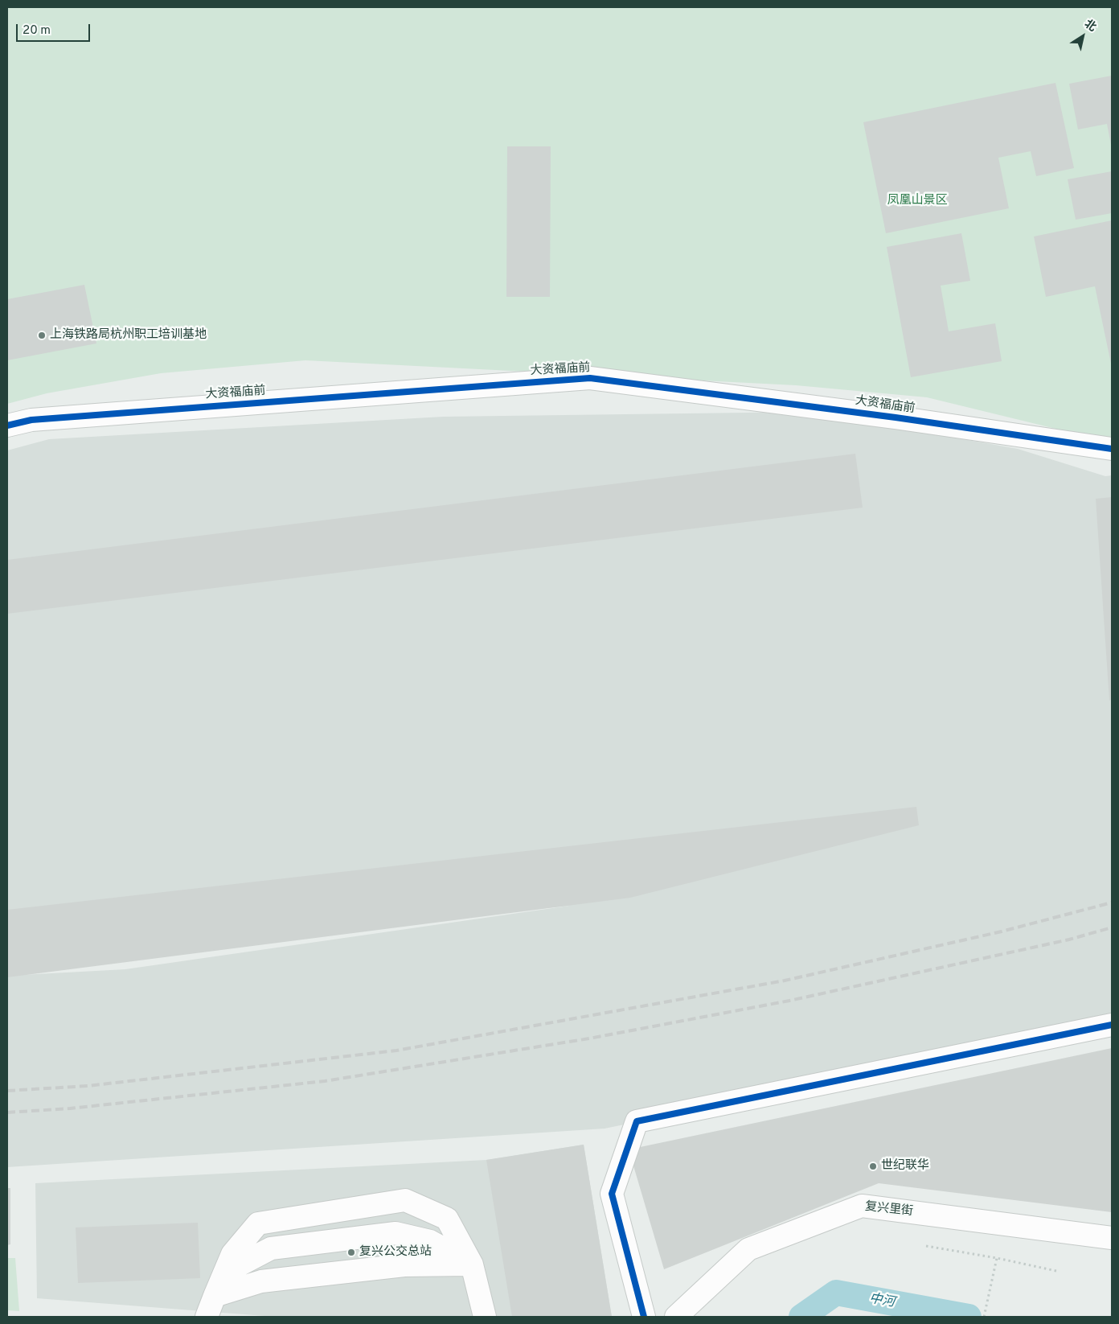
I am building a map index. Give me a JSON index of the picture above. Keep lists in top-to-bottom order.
{
  "streets": {
    "street": ["大资福庙前", "复兴里街"]
  },
  "water": ["中河"],
  "parks": ["凤凰山景区"],
  "places": ["上海铁路局杭州职工培训基地", "世纪联华", "复兴公交总站"],
  "scale_bar": "20 m",
  "north": "top right"
}
